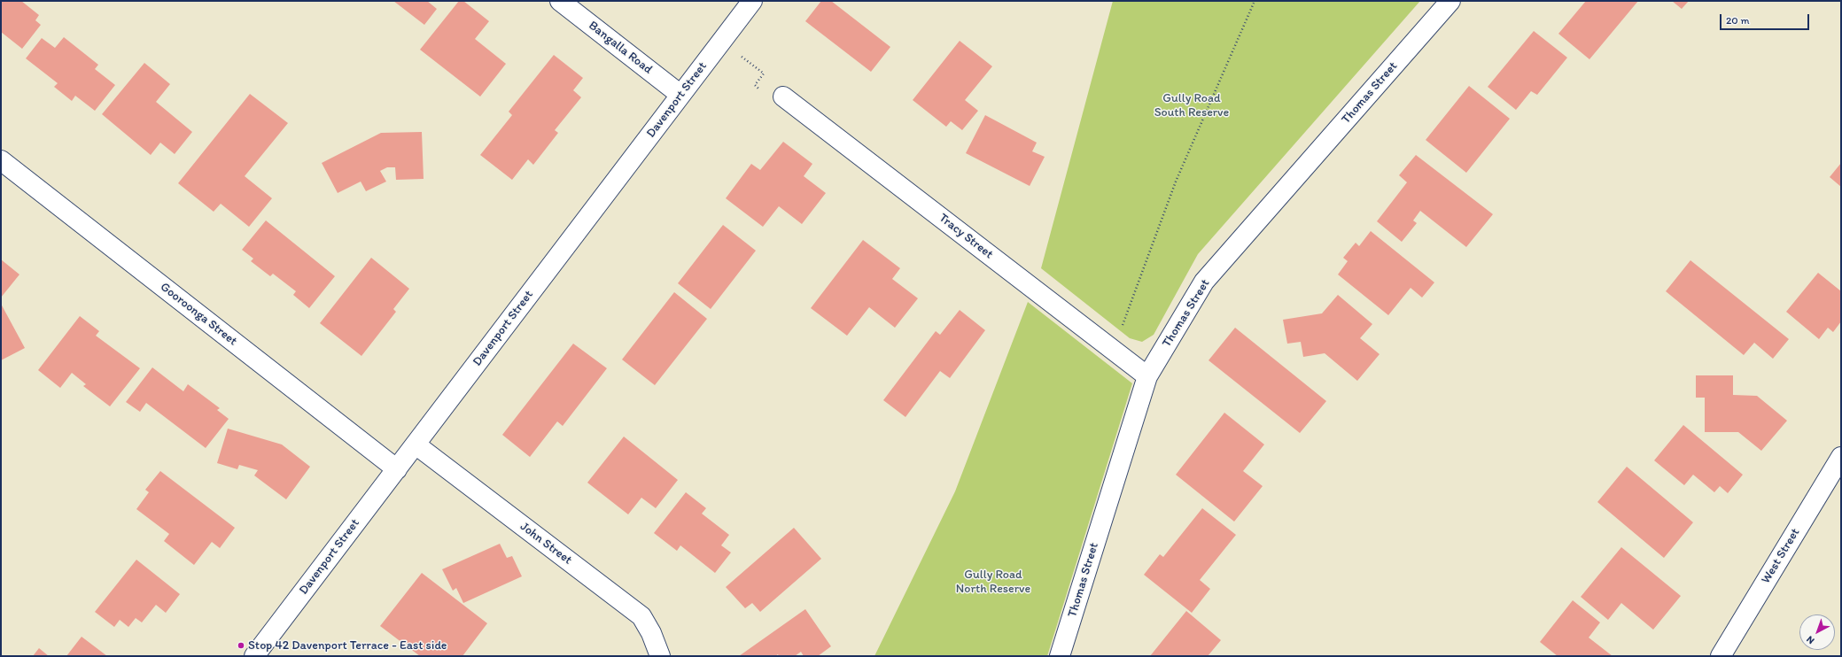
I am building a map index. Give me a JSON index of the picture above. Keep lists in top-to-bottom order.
{
  "streets": {
    "street": [
      "Bangalla Road",
      "Thomas Street",
      "Davenport Street",
      "Tracy Street",
      "Gooroonga Street",
      "John Street",
      "West Street"
    ]
  },
  "crossings": [
    ["Bangalla Road", "Davenport Street"],
    ["Thomas Street", "Tracy Street"],
    ["Davenport Street", "Gooroonga Street"],
    ["Davenport Street", "John Street"]
  ],
  "parks": ["Gully Road South Reserve", "Gully Road North Reserve"],
  "places": ["Stop 42 Davenport Terrace - East side"],
  "scale_bar": "20 m",
  "north": "bottom left"
}
